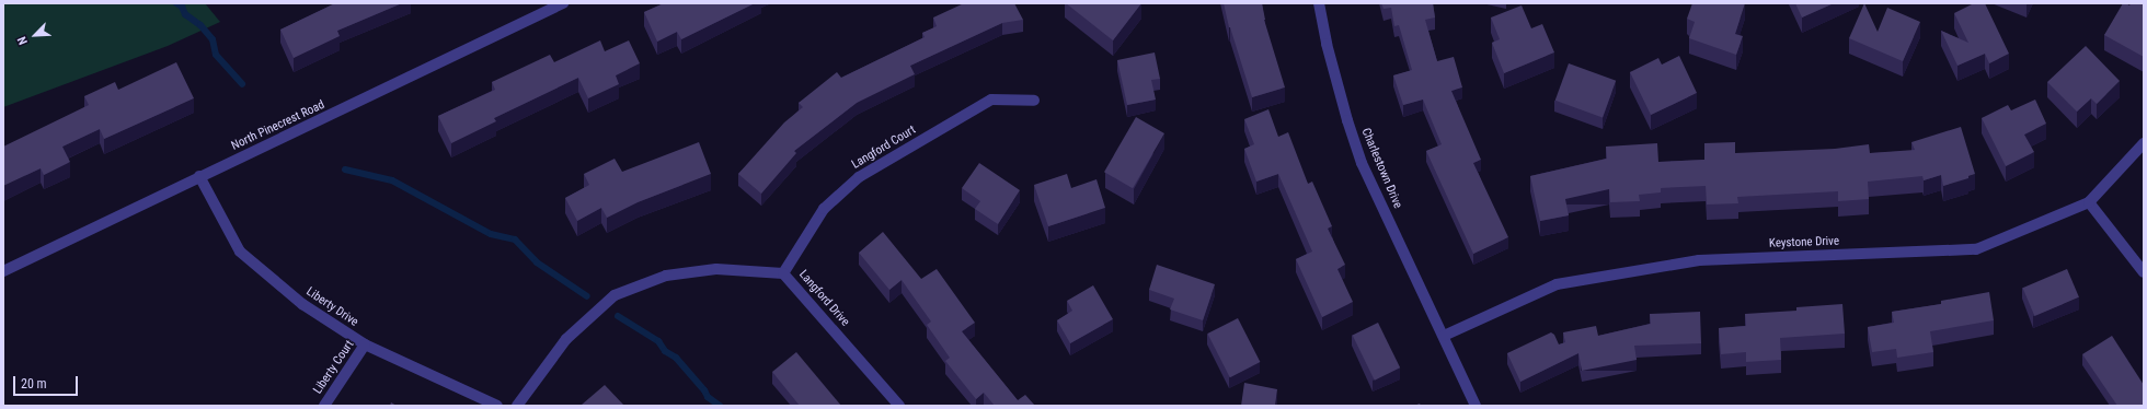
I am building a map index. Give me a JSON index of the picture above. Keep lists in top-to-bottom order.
{
  "streets": {
    "street": [
      "North Pinecrest Road",
      "Langford Court",
      "Charlestown Drive",
      "Keystone Drive",
      "Langford Drive",
      "Liberty Drive",
      "Liberty Court"
    ]
  },
  "crossings": [
    ["North Pinecrest Road", "Liberty Drive"],
    ["Langford Court", "Langford Drive"],
    ["Charlestown Drive", "Keystone Drive"],
    ["Liberty Drive", "Liberty Court"]
  ],
  "scale_bar": "20 m",
  "north": "bottom left"
}
